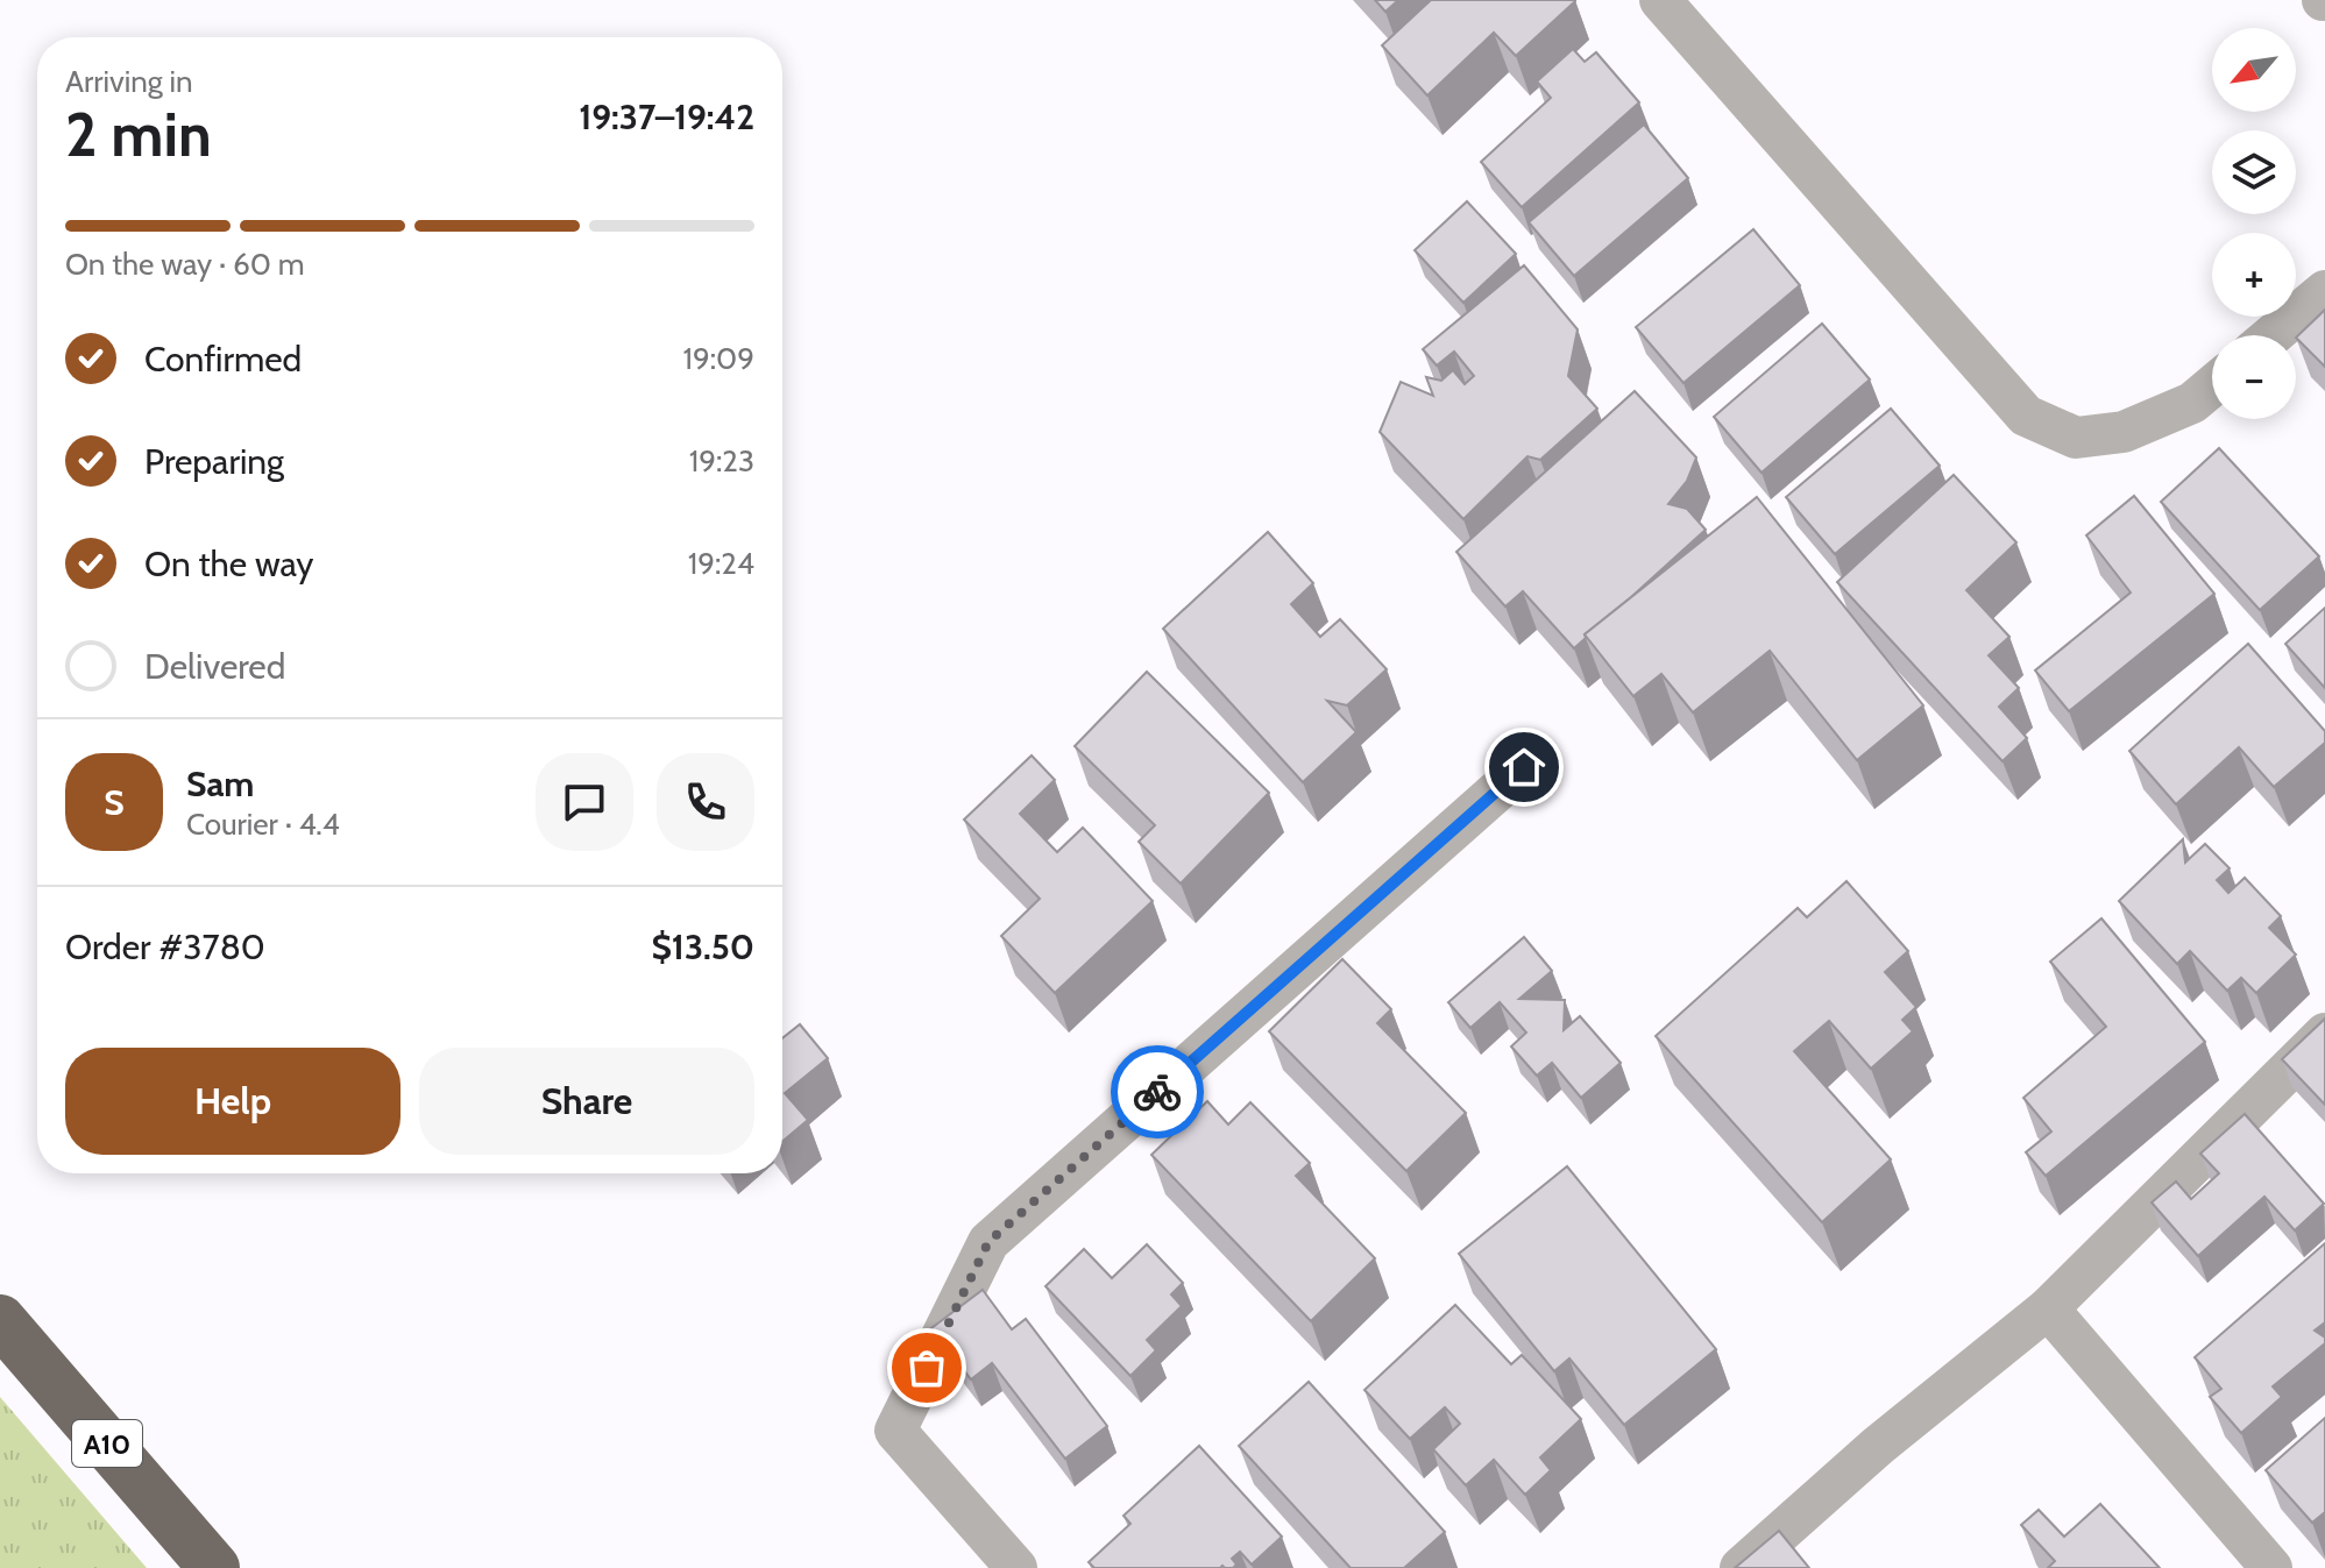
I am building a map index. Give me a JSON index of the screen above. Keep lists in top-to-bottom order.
{
  "streets": {
    "highway": ["A10"]
  },
  "north": "bottom left",
  "page": {
    "map_buttons": ["+", "−"],
    "heading": ["2 min", "Arriving in", "19:37–19:42"],
    "panel": [
      "Sam",
      "Courier · 4.4",
      "Order #3780",
      "$13.50"
    ],
    "bar": "On the way · 60 m",
    "list": [
      ["Confirmed", "19:09"],
      ["Preparing", "19:23"],
      ["On the way", "19:24"],
      "Delivered"
    ],
    "round": "S",
    "buttons": ["Help", "Share"]
  }
}
